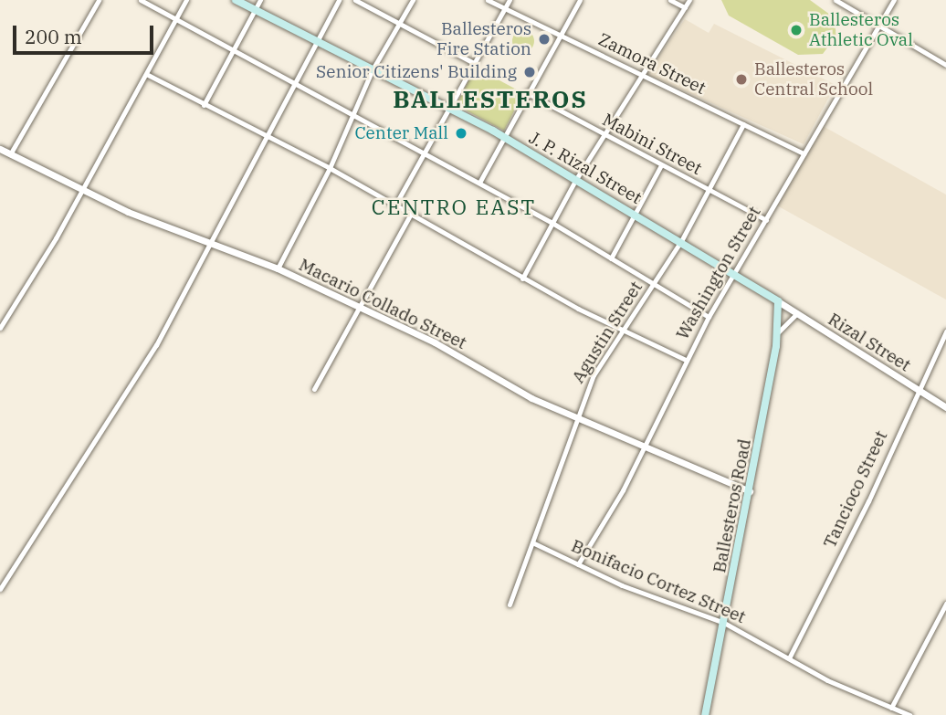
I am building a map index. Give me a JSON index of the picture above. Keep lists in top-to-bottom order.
{
  "streets": {
    "main road": ["J. P. Rizal Street", "Ballesteros Road"],
    "street": [
      "Zamora Street",
      "Mabini Street",
      "Washington Street",
      "Macario Collado Street",
      "Agustin Street",
      "Rizal Street",
      "Tancioco Street",
      "Bonifacio Cortez Street"
    ]
  },
  "crossings": [
    ["Zamora Street", "Washington Street"],
    ["Zamora Street", "Agustin Street"],
    ["Mabini Street", "Washington Street"],
    ["Mabini Street", "Agustin Street"],
    ["J. P. Rizal Street", "Washington Street"],
    ["J. P. Rizal Street", "Agustin Street"],
    ["J. P. Rizal Street", "Rizal Street"],
    ["J. P. Rizal Street", "Ballesteros Road"],
    ["Washington Street", "Macario Collado Street"],
    ["Washington Street", "Bonifacio Cortez Street"],
    ["Macario Collado Street", "Agustin Street"],
    ["Macario Collado Street", "Ballesteros Road"],
    ["Agustin Street", "Bonifacio Cortez Street"],
    ["Rizal Street", "Tancioco Street"],
    ["Rizal Street", "Ballesteros Road"],
    ["Tancioco Street", "Bonifacio Cortez Street"],
    ["Ballesteros Road", "Bonifacio Cortez Street"]
  ],
  "districts": ["BALLESTEROS", "CENTRO EAST"],
  "places": [
    "Ballesteros Athletic Oval",
    "Ballesteros Fire Station",
    "Senior Citizens' Building",
    "Ballesteros Central School",
    "Center Mall"
  ],
  "scale_bar": "200 m"
}
